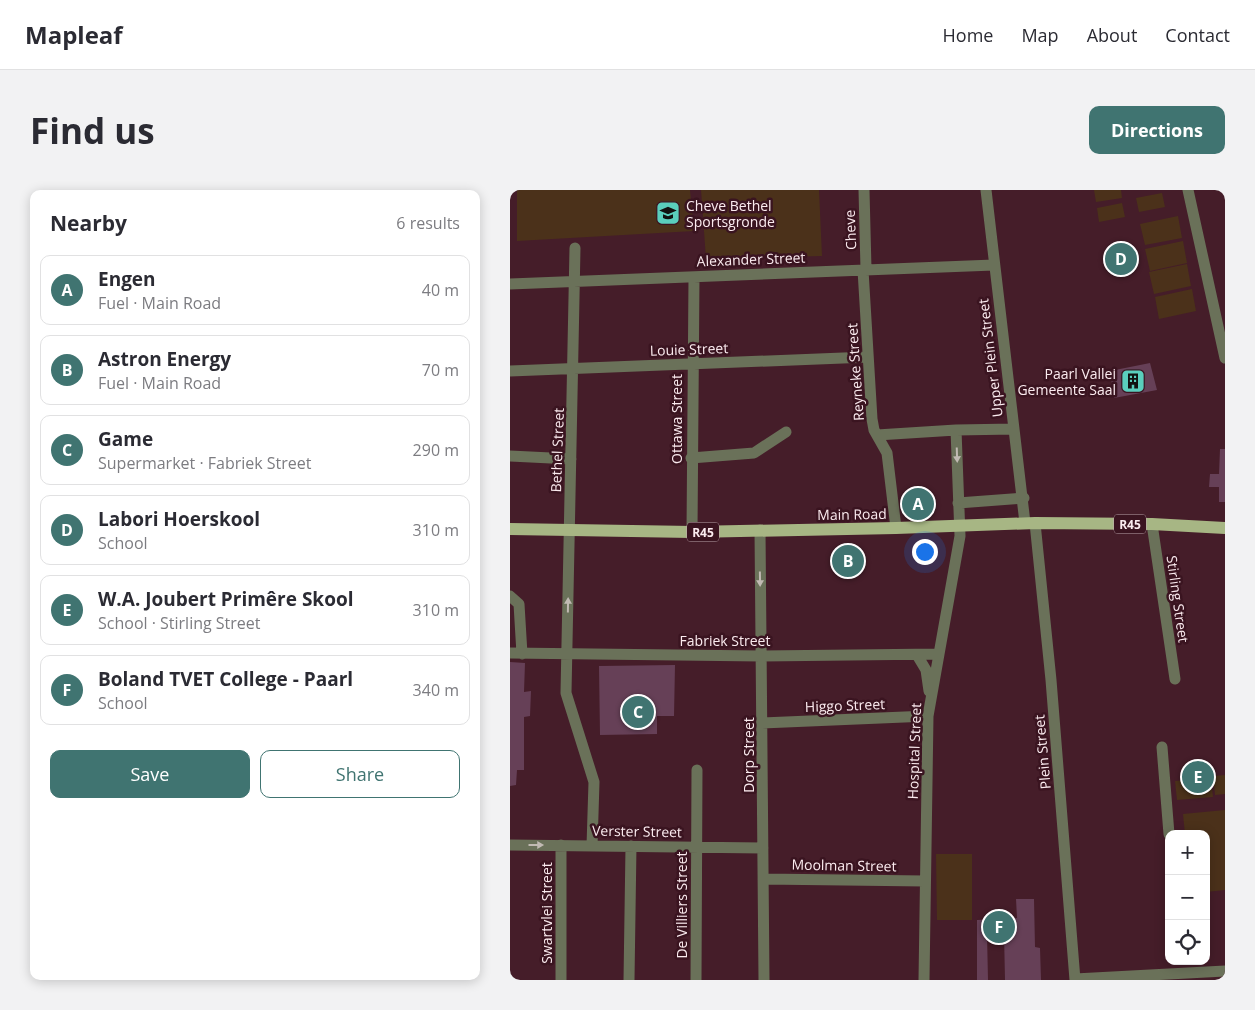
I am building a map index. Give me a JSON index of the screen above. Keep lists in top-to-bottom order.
{
  "streets": {
    "main road": ["Main Road", "R45"],
    "street": [
      "Cheve",
      "Alexander Street",
      "Louie Street",
      "Upper Plein Street",
      "Reyneke Street",
      "Ottawa Street",
      "Bethel Street",
      "Stirling Street",
      "Fabriek Street",
      "Higgo Street",
      "Hospital Street",
      "Plein Street",
      "Dorp Street",
      "Verster Street",
      "Moolman Street",
      "De Villiers Street",
      "Swartvlei Street"
    ]
  },
  "crossings": [
    ["Cheve", "Alexander Street"],
    ["Cheve", "Reyneke Street"],
    ["Alexander Street", "Upper Plein Street"],
    ["Alexander Street", "Reyneke Street"],
    ["Alexander Street", "Ottawa Street"],
    ["Alexander Street", "Bethel Street"],
    ["Louie Street", "Reyneke Street"],
    ["Louie Street", "Ottawa Street"],
    ["Louie Street", "Bethel Street"],
    ["Upper Plein Street", "Main Road"],
    ["Upper Plein Street", "Plein Street"],
    ["Reyneke Street", "Main Road"],
    ["Ottawa Street", "Main Road"],
    ["Bethel Street", "Main Road"],
    ["Bethel Street", "Fabriek Street"],
    ["Bethel Street", "Verster Street"],
    ["Main Road", "Stirling Street"],
    ["Main Road", "Hospital Street"],
    ["Main Road", "Plein Street"],
    ["Main Road", "Dorp Street"],
    ["Fabriek Street", "Hospital Street"],
    ["Fabriek Street", "Dorp Street"],
    ["Higgo Street", "Hospital Street"],
    ["Higgo Street", "Dorp Street"],
    ["Hospital Street", "Moolman Street"],
    ["Dorp Street", "Verster Street"],
    ["Dorp Street", "Moolman Street"],
    ["Verster Street", "De Villiers Street"],
    ["Verster Street", "Swartvlei Street"]
  ],
  "places": {
    "school or university": ["Cheve Bethel Sportsgronde"],
    "building": ["Paarl Vallei Gemeente Saal"]
  },
  "page": {
    "header": "Mapleaf",
    "nav": [
      "Home",
      "Map",
      "About",
      "Contact"
    ],
    "buttons": [
      "Directions",
      ["Save", "Share"]
    ],
    "title": "Find us",
    "heading": ["Nearby", "6 results"],
    "pins": [
      "D",
      "A",
      "B",
      "C",
      "E",
      "F"
    ],
    "list": [
      {
        "mark": "A",
        "name": "Engen",
        "note": "Fuel · Main Road",
        "value": "40 m"
      },
      {
        "mark": "B",
        "name": "Astron Energy",
        "note": "Fuel · Main Road",
        "value": "70 m"
      },
      {
        "mark": "C",
        "name": "Game",
        "note": "Supermarket · Fabriek Street",
        "value": "290 m"
      },
      {
        "mark": "D",
        "name": "Labori Hoerskool",
        "note": "School",
        "value": "310 m"
      },
      {
        "mark": "E",
        "name": "W.A. Joubert Primêre Skool",
        "note": "School · Stirling Street",
        "value": "310 m"
      },
      {
        "mark": "F",
        "name": "Boland TVET College - Paarl",
        "note": "School",
        "value": "340 m"
      }
    ],
    "map_buttons": ["+", "−"]
  }
}
